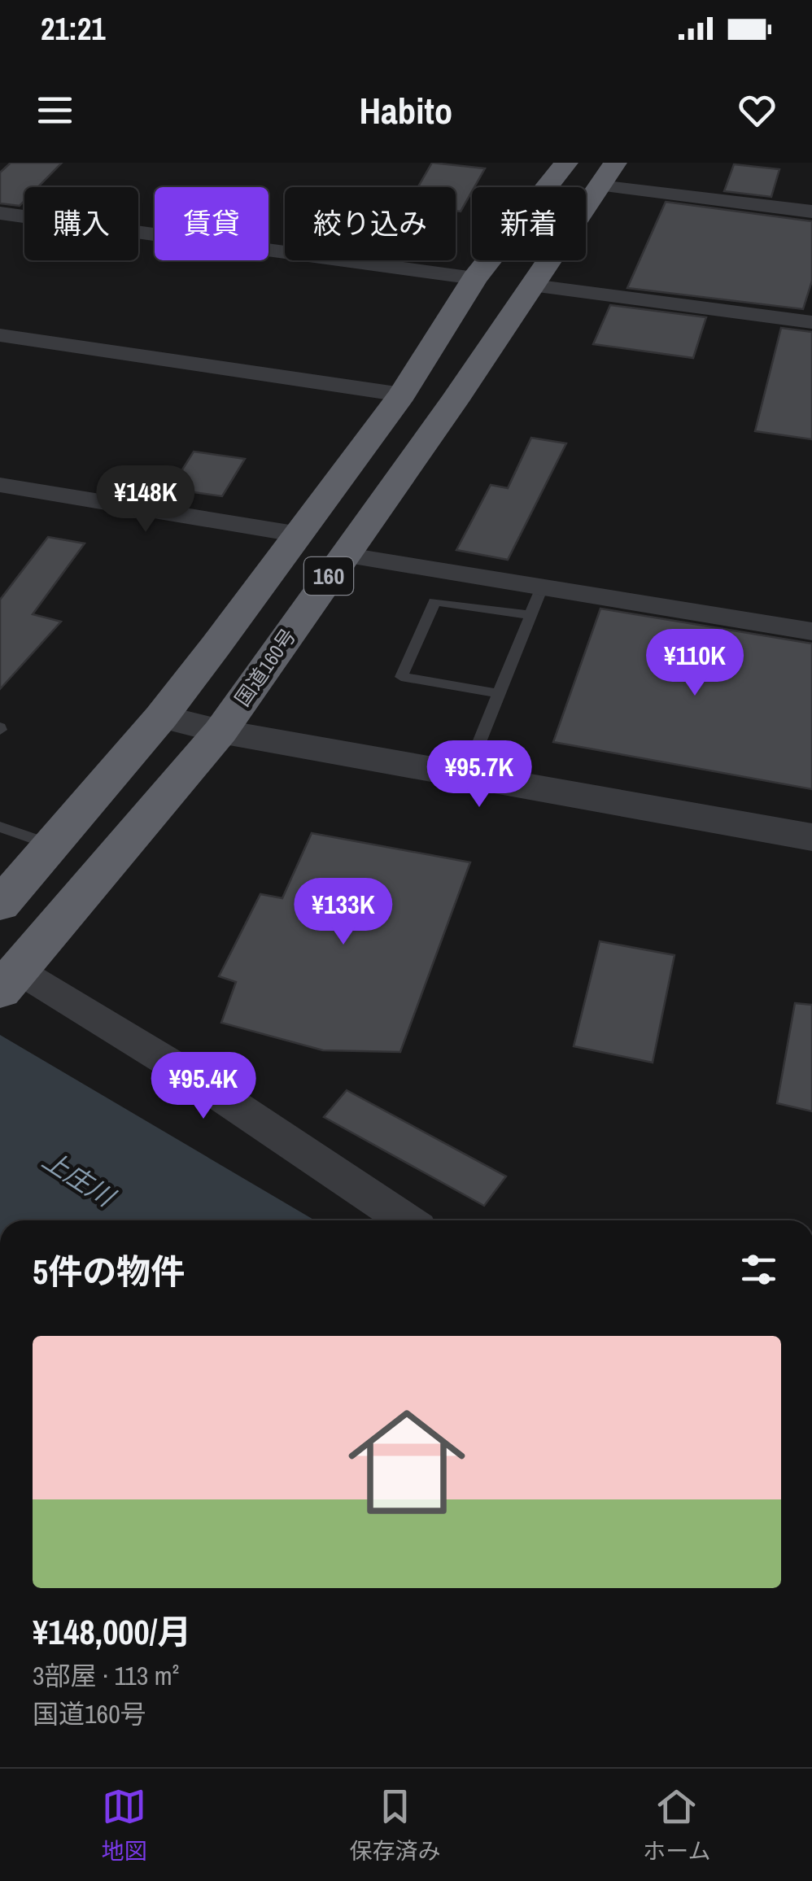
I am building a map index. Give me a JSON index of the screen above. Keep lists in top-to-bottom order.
{
  "streets": {
    "highway": ["160", "国道160号"]
  },
  "water": ["上庄川"],
  "page": {
    "status": "21:21",
    "header": "Habito",
    "chip": [
      "購入",
      "賃貸",
      "絞り込み",
      "新着"
    ],
    "price": [
      "¥148K",
      "¥110K",
      "¥95.7K",
      "¥133K",
      "¥95.4K"
    ],
    "heading": "5件の物件",
    "list": [
      {
        "name": "¥148,000/月",
        "note": "3部屋 · 113 m² · 国道160号"
      }
    ],
    "tabs": ["地図", "保存済み", "ホーム"]
  }
}
